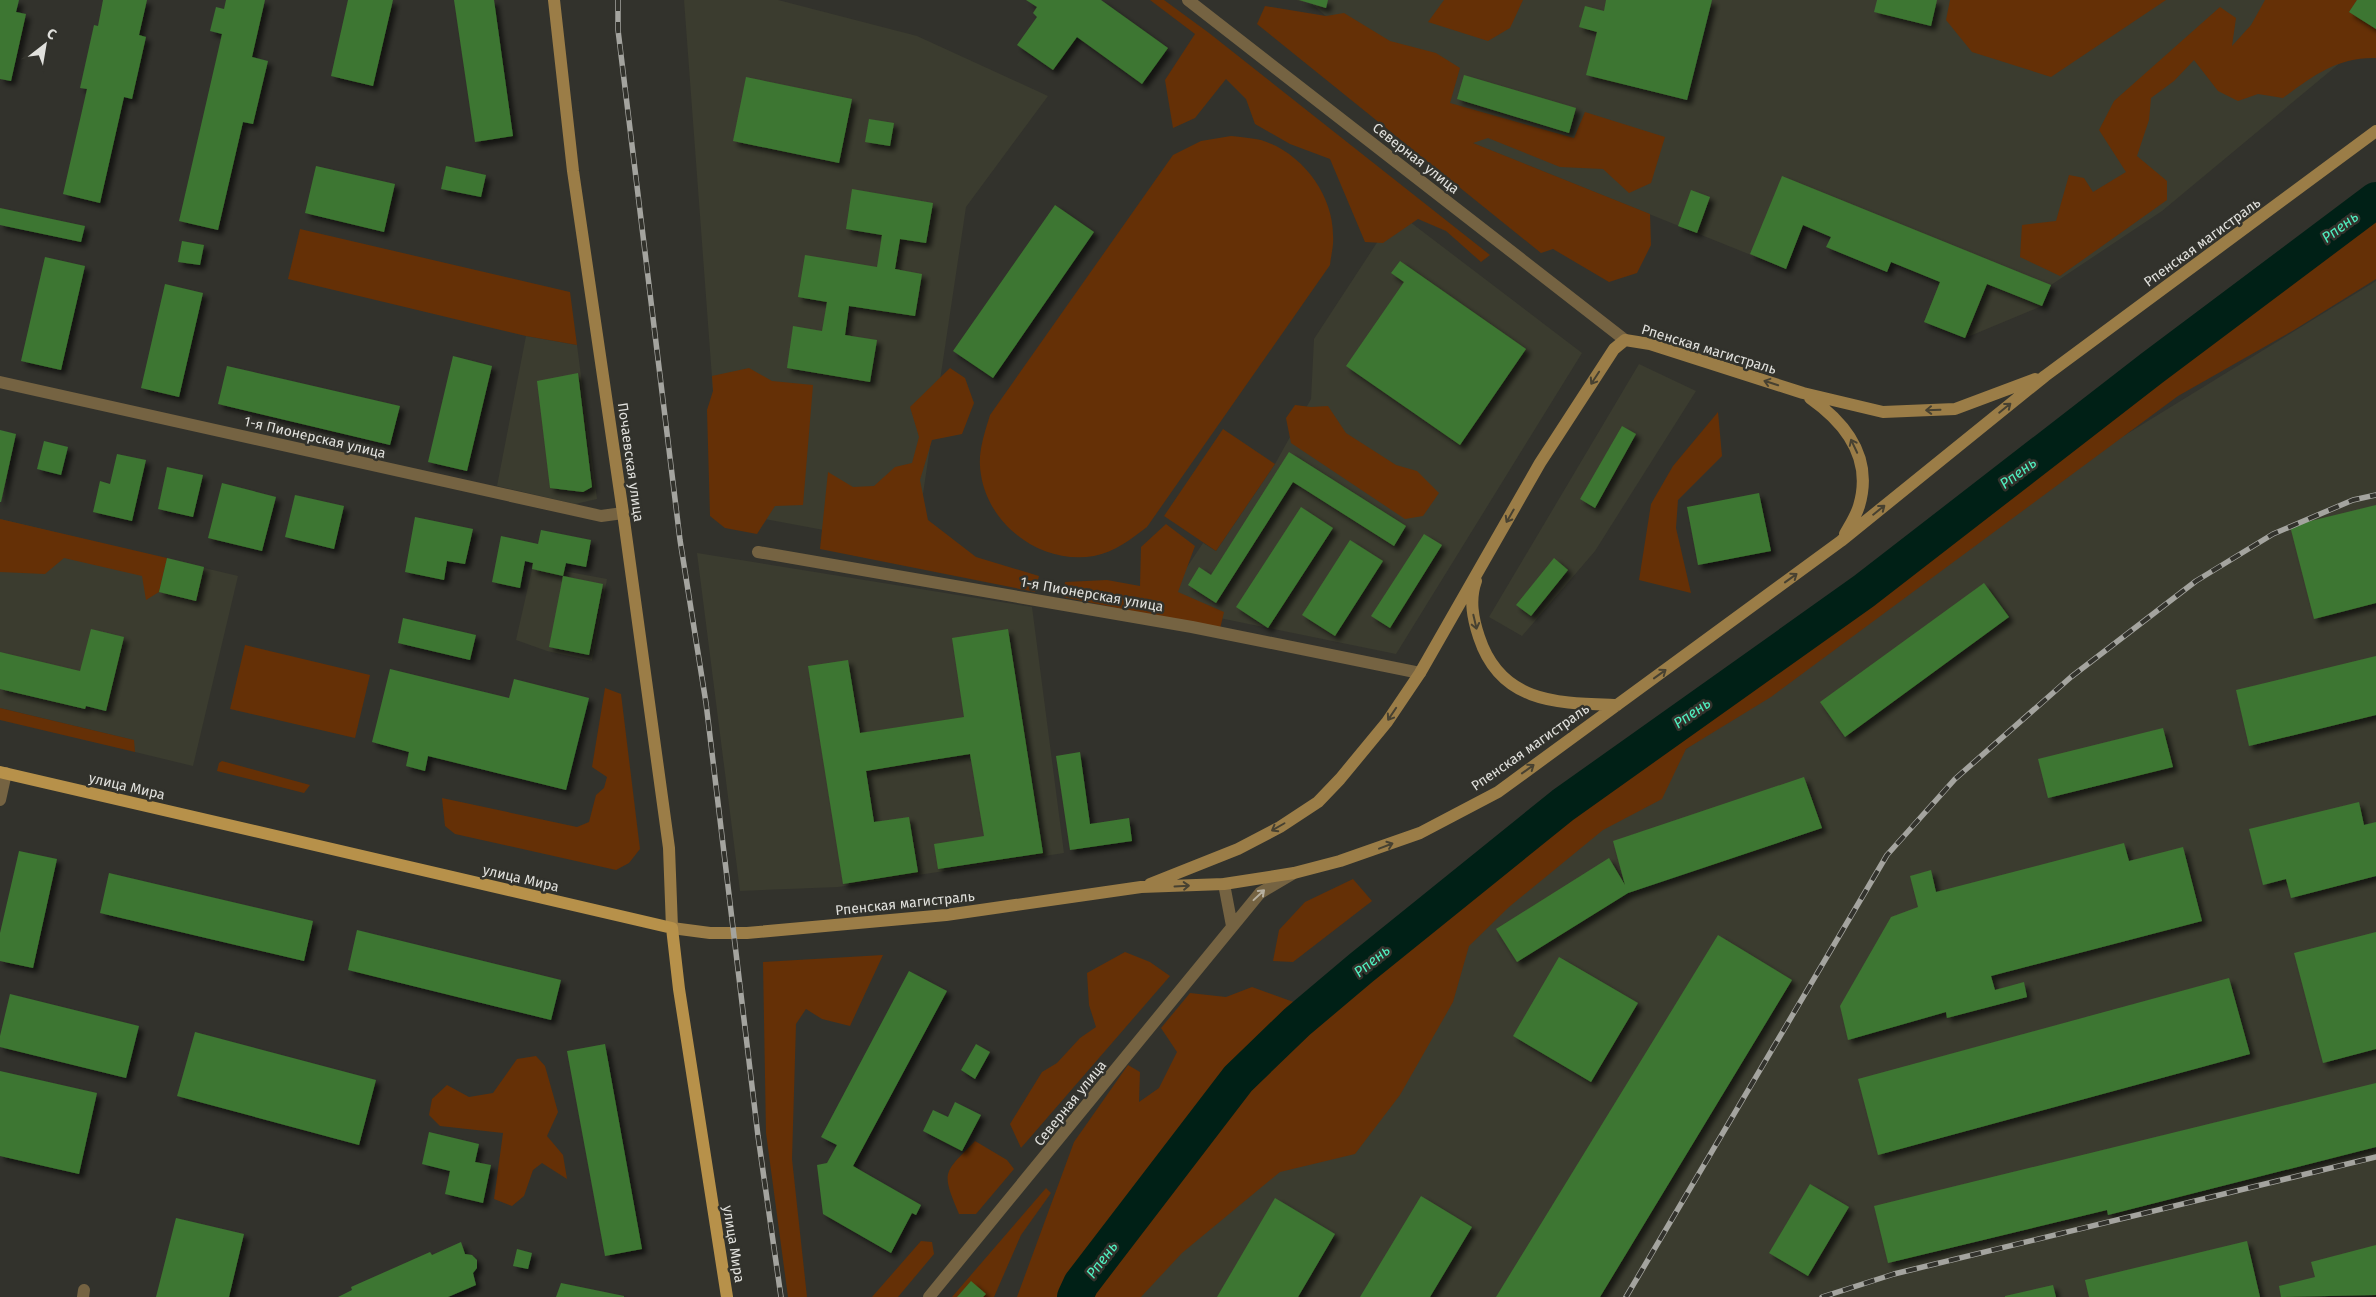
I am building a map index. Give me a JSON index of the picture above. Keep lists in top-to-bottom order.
{
  "streets": {
    "main road": ["Рпенская магистраль", "Почаевская улица", "улица Мира"],
    "street": ["Северная улица", "1-я Пионерская улица"]
  },
  "crossings": [
    ["Северная улица", "Рпенская магистраль"],
    ["Рпенская магистраль", "1-я Пионерская улица"],
    ["Рпенская магистраль", "Почаевская улица"],
    ["Рпенская магистраль", "улица Мира"],
    ["1-я Пионерская улица", "Почаевская улица"],
    ["Почаевская улица", "улица Мира"]
  ],
  "water": ["Рпень"],
  "north": "top right"
}
